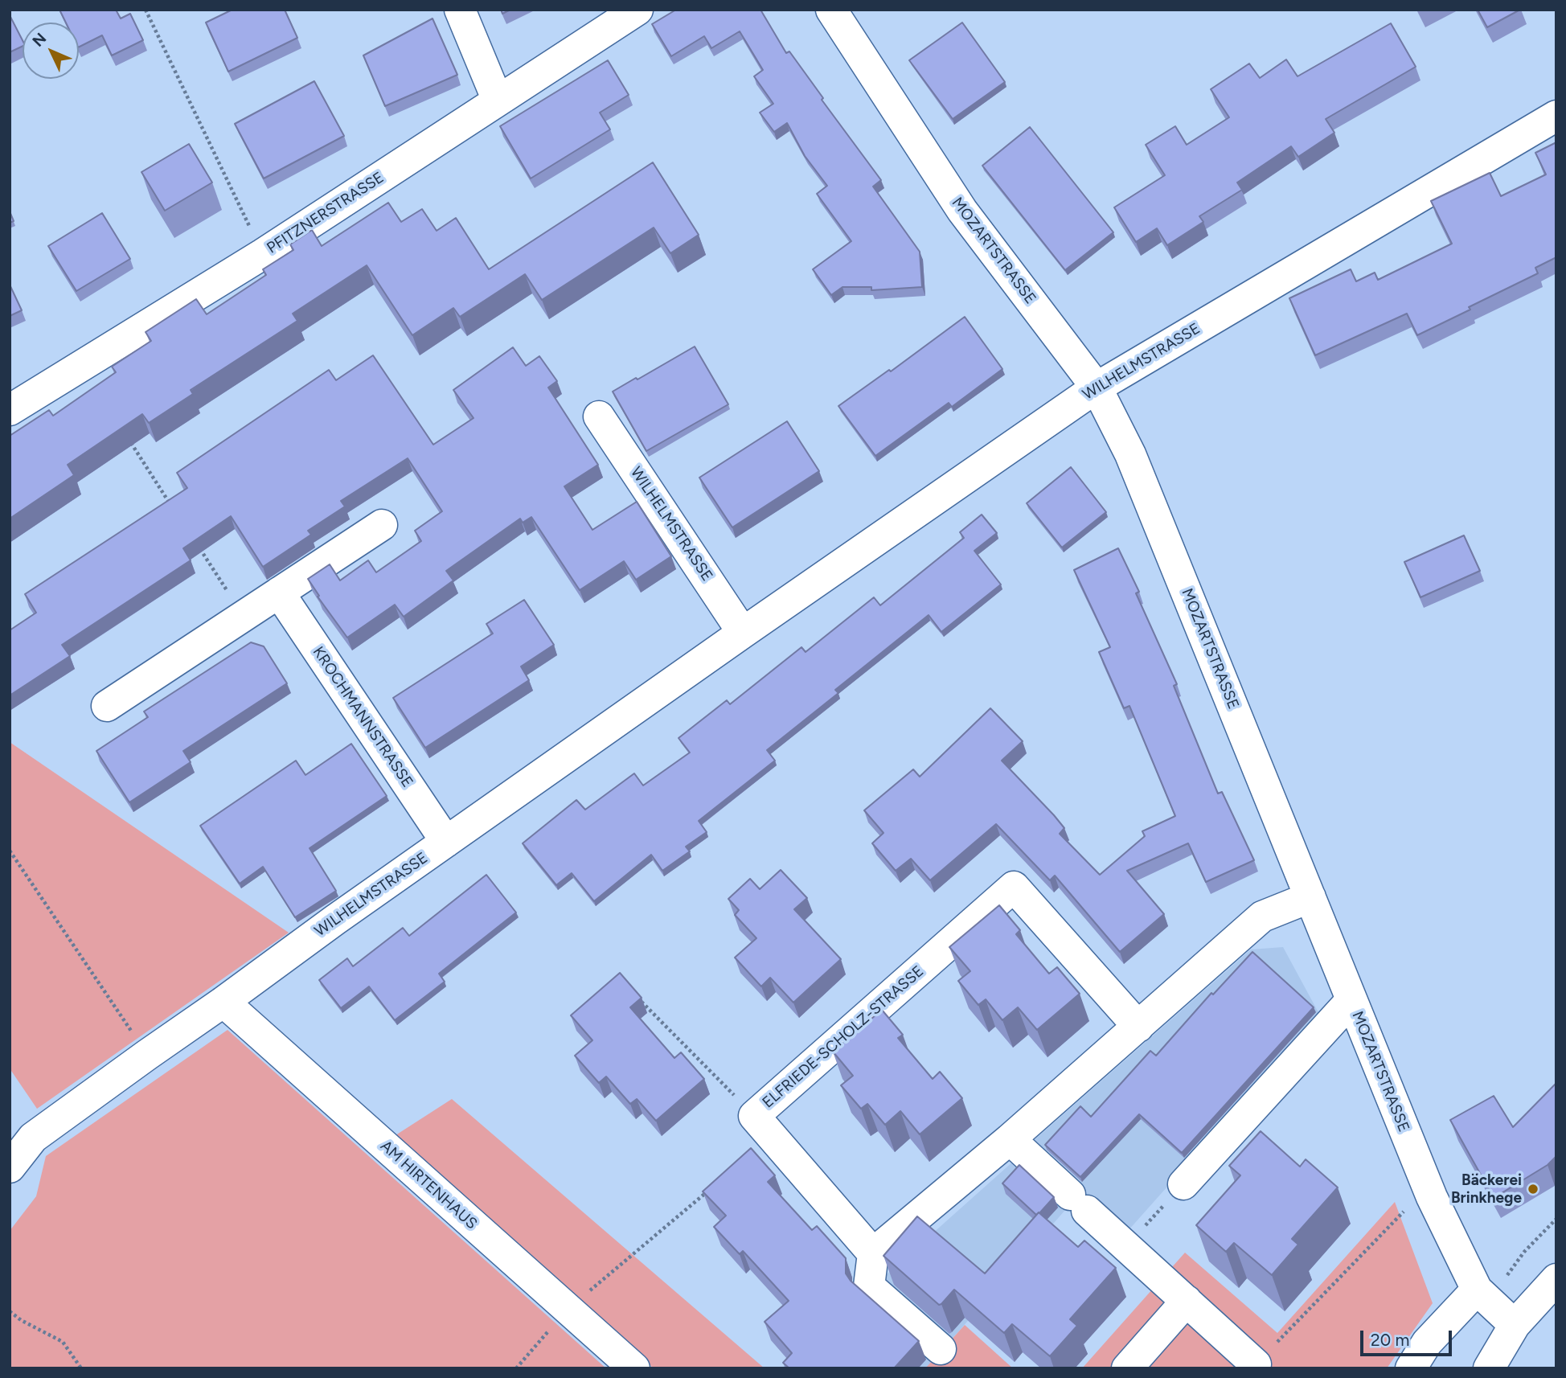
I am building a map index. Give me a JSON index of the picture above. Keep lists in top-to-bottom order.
{
  "streets": {
    "street": [
      "PFITZNERSTRASSE",
      "MOZARTSTRASSE",
      "WILHELMSTRASSE",
      "KROCHMANNSTRASSE",
      "ELFRIEDE-SCHOLZ-STRASSE",
      "AM HIRTENHAUS"
    ]
  },
  "crossings": [
    ["MOZARTSTRASSE", "WILHELMSTRASSE"],
    ["WILHELMSTRASSE", "KROCHMANNSTRASSE"],
    ["WILHELMSTRASSE", "AM HIRTENHAUS"]
  ],
  "places": ["Bäckerei Brinkhege"],
  "scale_bar": "20 m",
  "north": "top left"
}
